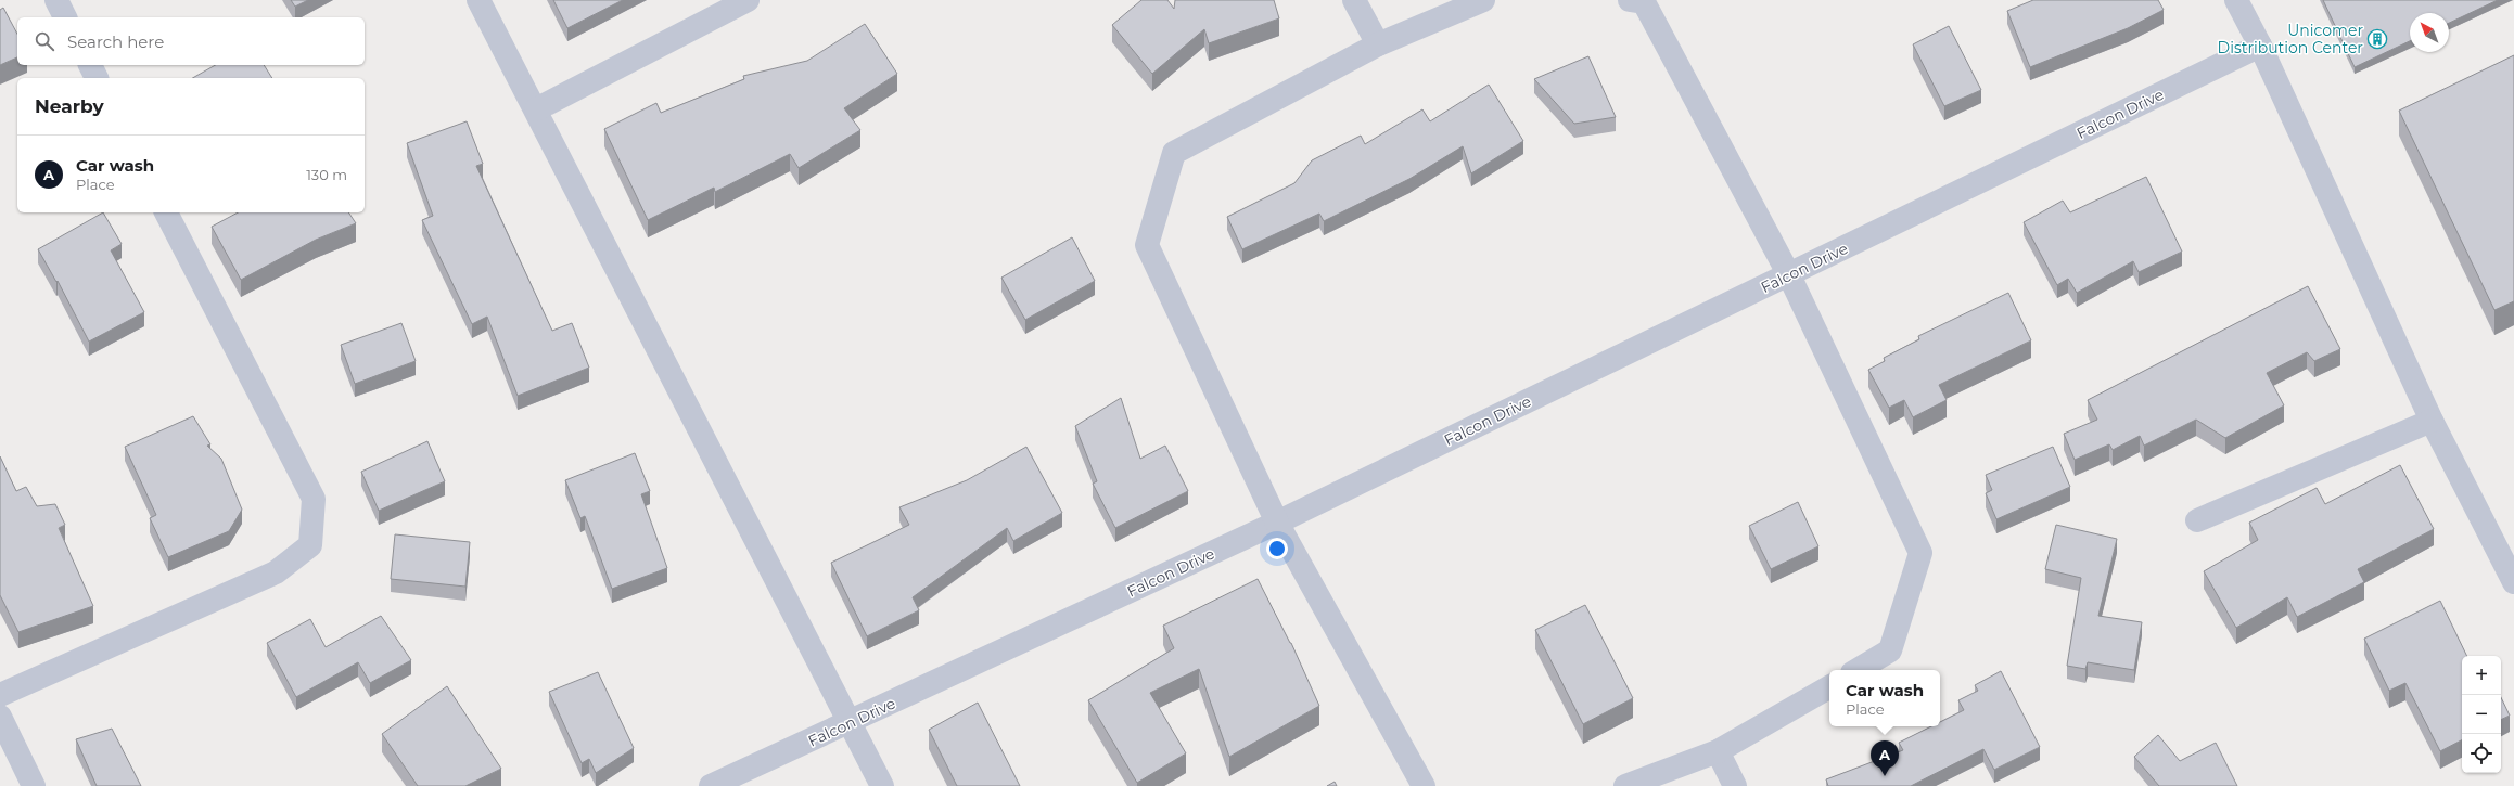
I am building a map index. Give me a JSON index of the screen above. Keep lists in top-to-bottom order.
{
  "streets": {
    "street": ["Falcon Drive"]
  },
  "places": {
    "building": ["Unicomer Distribution Center"]
  },
  "north": "top left",
  "page": {
    "search": "Search here",
    "heading": "Nearby",
    "list": [
      {
        "mark": "A",
        "name": "Car wash",
        "note": "Place",
        "value": "130 m"
      }
    ],
    "map_buttons": ["+", "−"],
    "popup": ["Car wash", "Place"],
    "pins": "A"
  }
}
